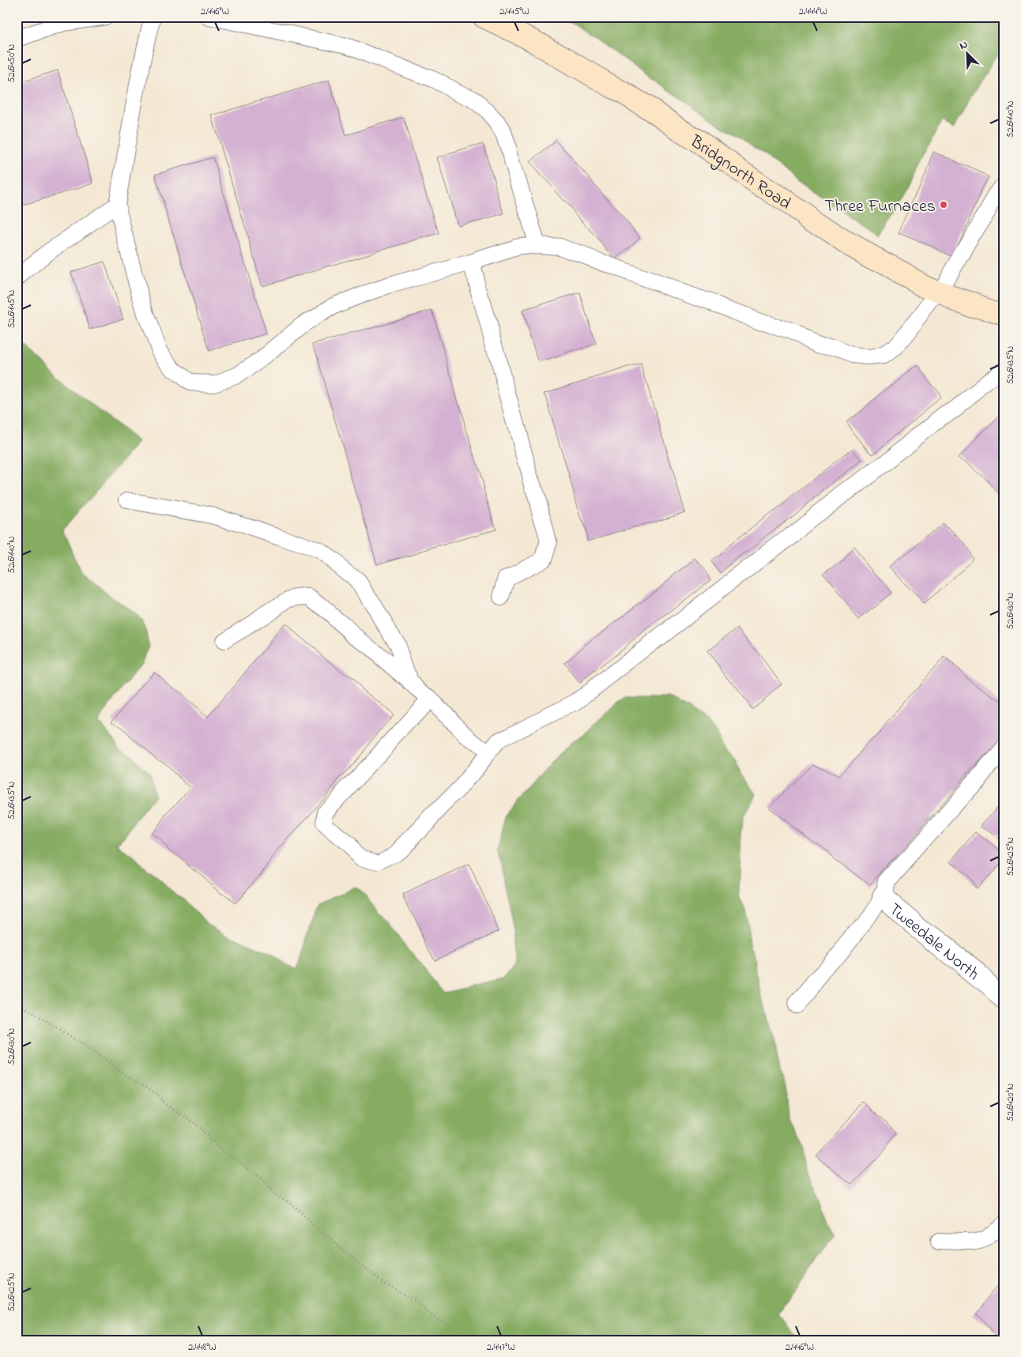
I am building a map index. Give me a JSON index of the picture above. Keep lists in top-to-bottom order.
{
  "streets": {
    "street": ["Bridgnorth Road", "Tweedale North"]
  },
  "places": ["Three Furnaces"],
  "north": "top left",
  "coordinates": [
    "2.446°W",
    "2.445°W",
    "2.444°W",
    "52.6450°N",
    "52.6440°N",
    "52.6445°N",
    "52.6435°N",
    "52.6430°N",
    "52.6425°N",
    "52.6420°N",
    "2.448°W",
    "2.447°W"
  ]
}
